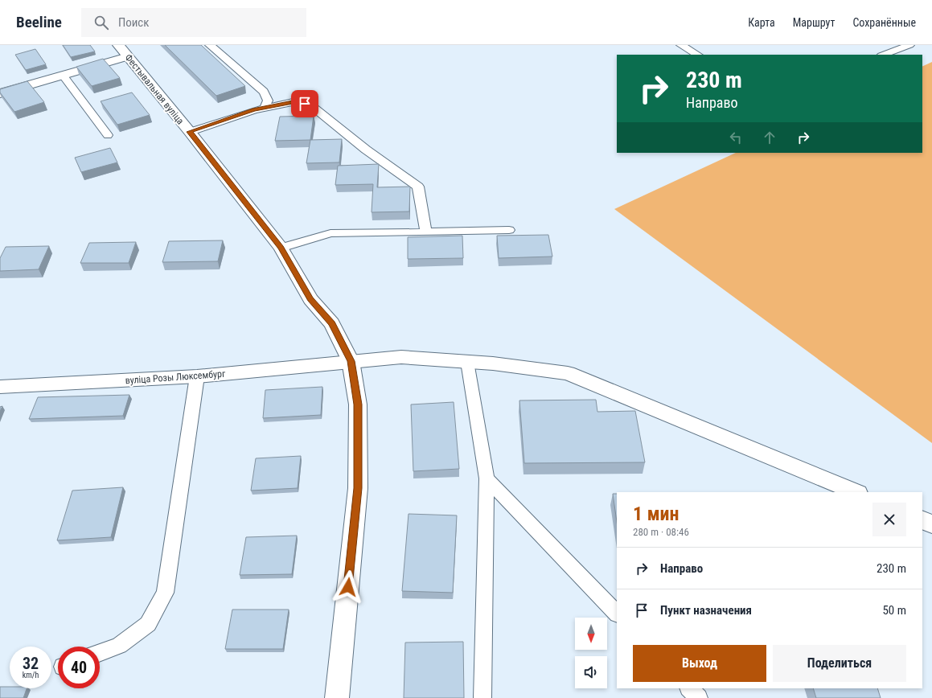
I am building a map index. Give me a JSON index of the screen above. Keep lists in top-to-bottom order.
{
  "streets": {
    "street": ["Фестывальная вуліца", "вуліца Розы Люксембург"]
  },
  "crossings": [
    ["Фестывальная вуліца", "вуліца Розы Люксембург"]
  ],
  "north": "bottom",
  "page": {
    "header": "Beeline",
    "search": "Поиск",
    "nav": ["Карта", "Маршрут", "Сохранённые"],
    "turn": ["230 m", "Направо"],
    "heading": ["1 мин", "280 m · 08:46"],
    "list": [
      {
        "name": "Направо",
        "value": "230 m"
      },
      {
        "name": "Пункт назначения",
        "value": "50 m"
      }
    ],
    "buttons": ["Выход", "Поделиться"],
    "speed": "32 km/h",
    "limit": "40"
  }
}
